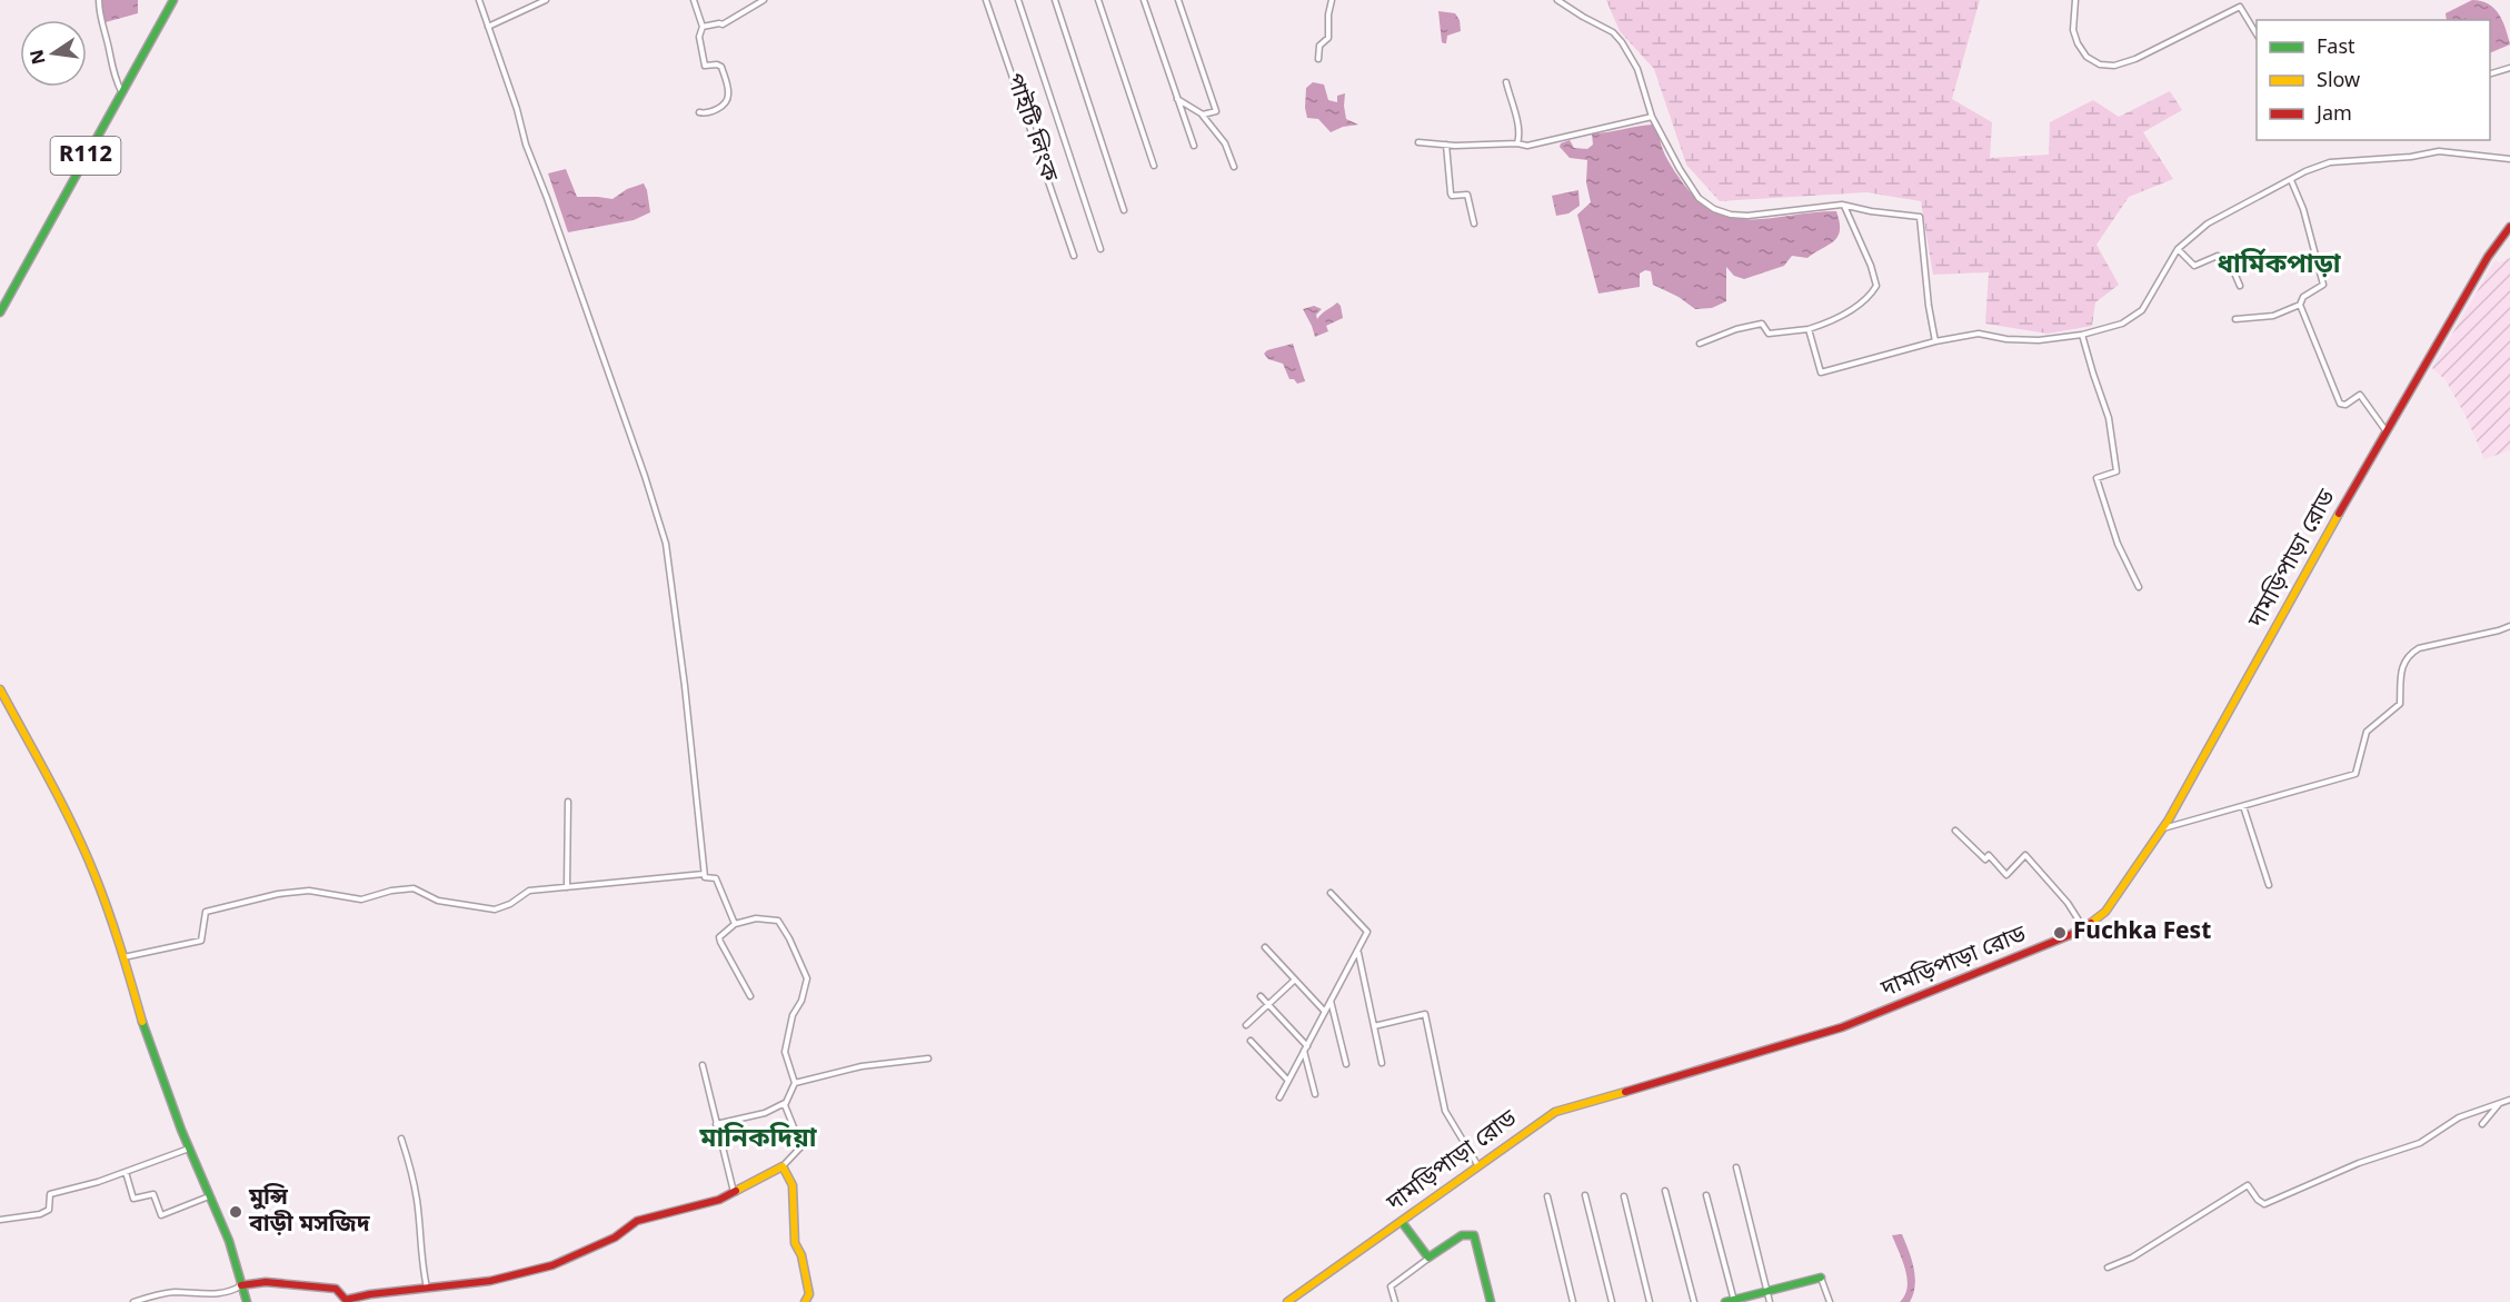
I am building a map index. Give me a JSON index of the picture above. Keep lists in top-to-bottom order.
{
  "streets": {
    "main road": ["R112", "দামড়িপাড়া রোড"],
    "street": ["পাইটি লিংক"]
  },
  "districts": ["ধার্মিকপাড়া", "মানিকদিয়া"],
  "places": ["Fuchka Fest", "মুন্সি বাড়ী মসজিদ"],
  "legend": ["Fast", "Slow", "Jam"],
  "north": "left"
}
